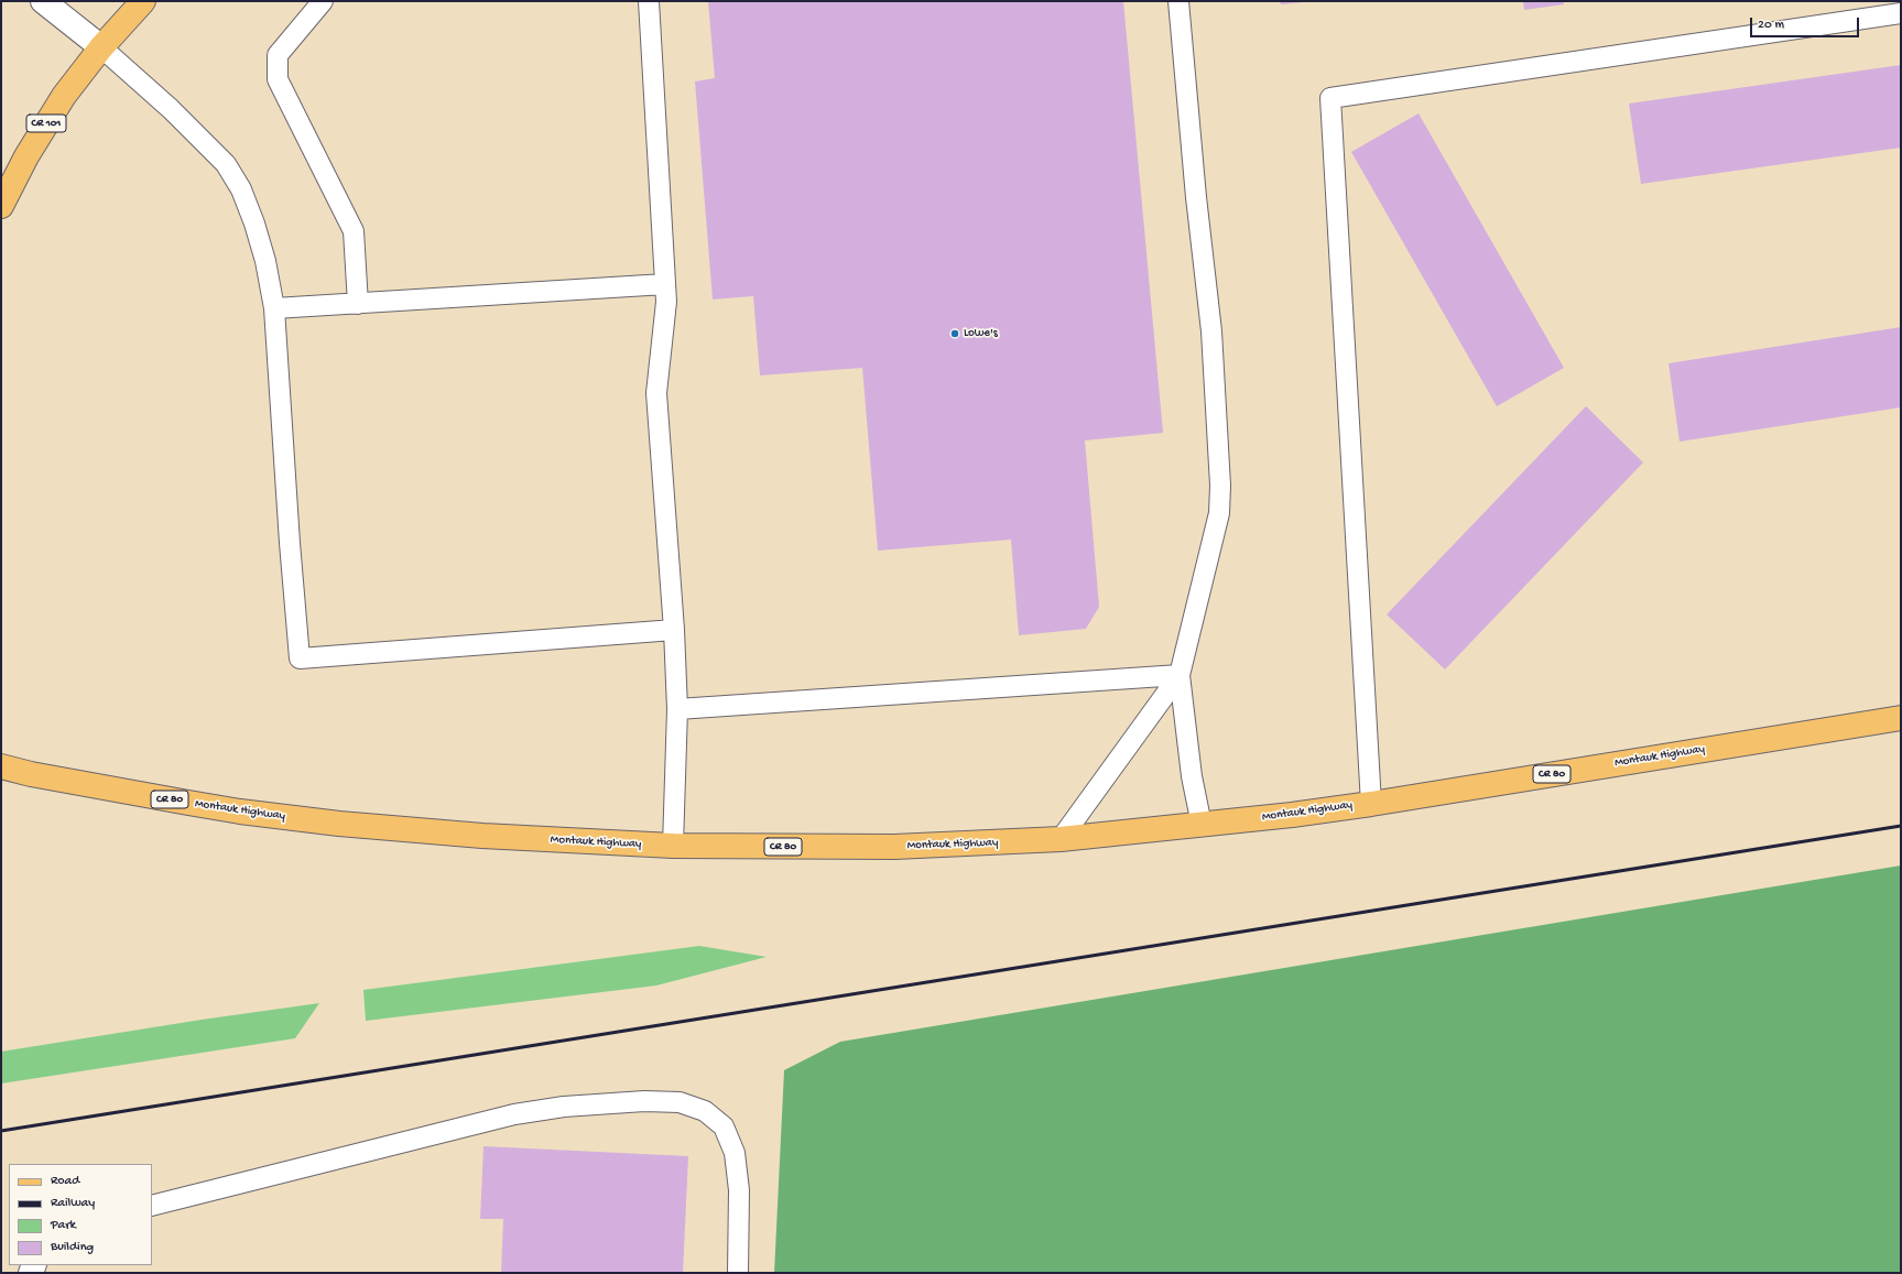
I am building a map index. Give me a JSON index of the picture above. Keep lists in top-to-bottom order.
{
  "streets": {
    "main road": ["CR 101", "Montauk Highway", "CR 80"]
  },
  "places": ["Lowe's"],
  "legend": [
    "Road",
    "Railway",
    "Park",
    "Building"
  ],
  "scale_bar": "20 m"
}
